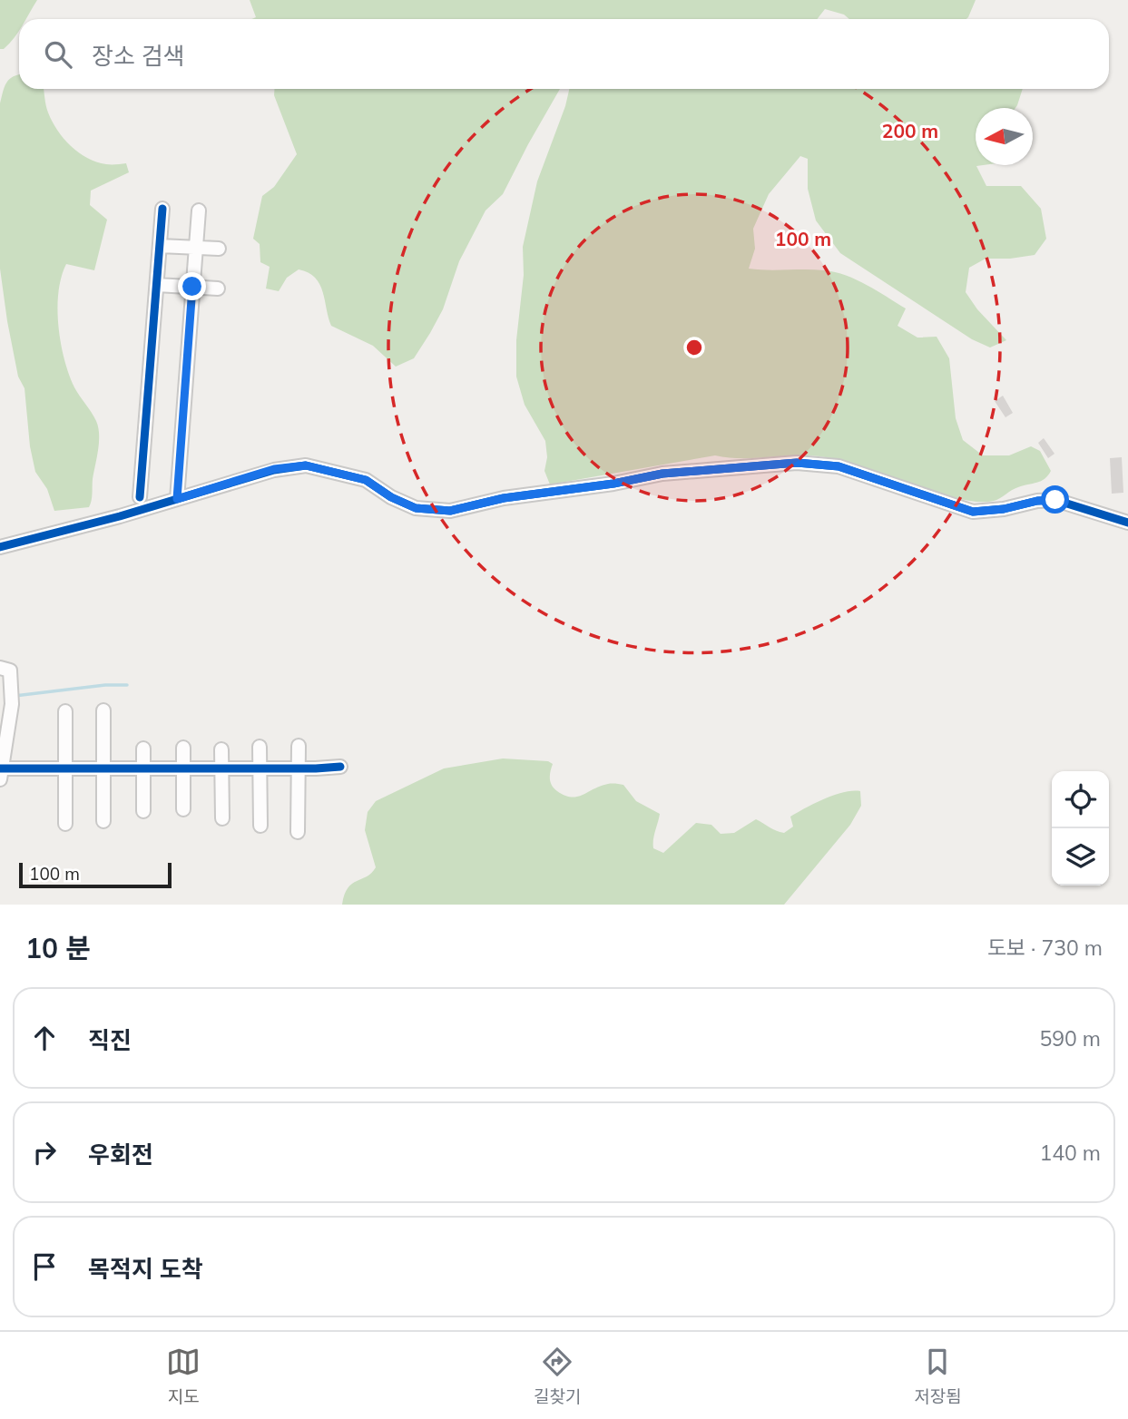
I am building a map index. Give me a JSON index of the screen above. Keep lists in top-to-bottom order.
{
  "scale_bar": "100 m",
  "north": "left",
  "page": {
    "search": "장소 검색",
    "scale": "100 m",
    "heading": ["10 분", "도보 · 730 m"],
    "list": [
      ["직진", "590 m"],
      ["우회전", "140 m"],
      "목적지 도착"
    ],
    "nav": ["지도", "길찾기", "저장됨"]
  },
  "rings": ["200 m", "100 m"]
}
